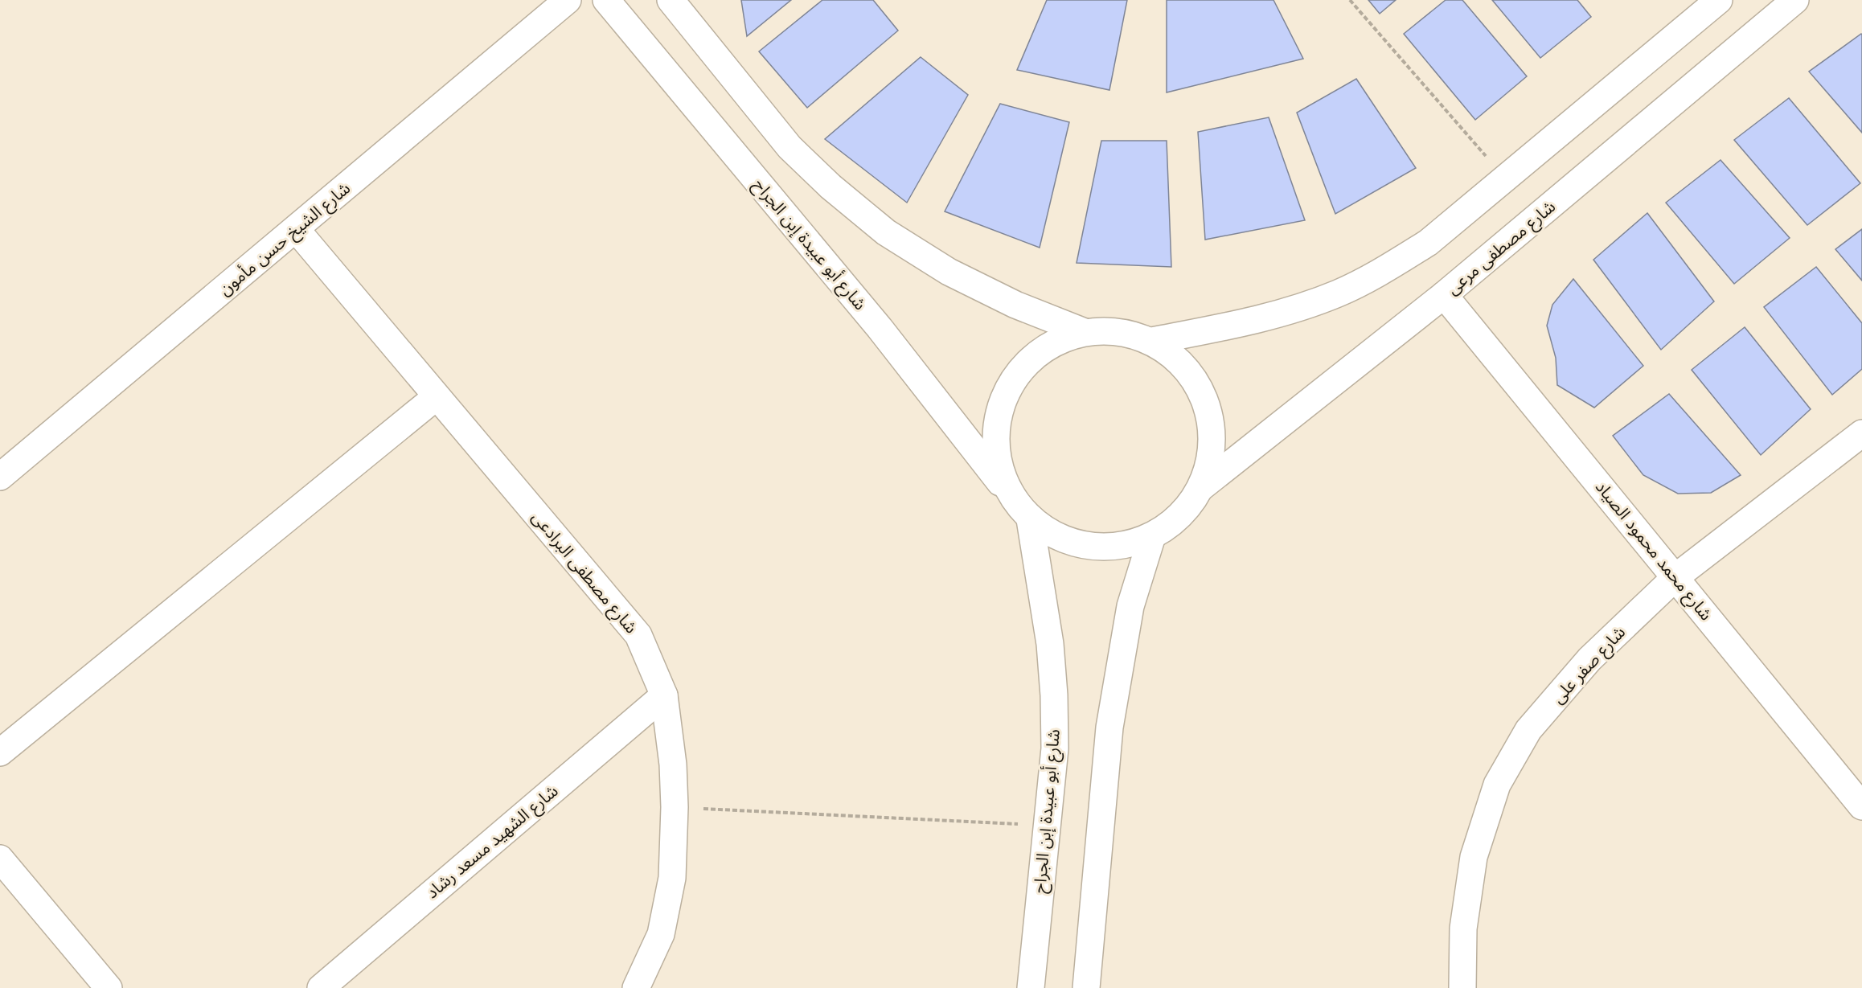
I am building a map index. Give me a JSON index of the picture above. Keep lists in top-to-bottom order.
{
  "streets": {
    "street": [
      "شارع الشيخ حسن مأمون",
      "شارع أبو عبيدة إبن الجراح",
      "شارع مصطفى مرعى",
      "شارع محمد محمود الصياد",
      "شارع مصطفى البرادعى",
      "شارع صفر على",
      "شارع الشهيد مسعد رشاد"
    ]
  },
  "crossings": [
    ["شارع الشيخ حسن مأمون", "شارع مصطفى البرادعى"],
    ["شارع مصطفى مرعى", "شارع محمد محمود الصياد"],
    ["شارع محمد محمود الصياد", "شارع صفر على"],
    ["شارع مصطفى البرادعى", "شارع الشهيد مسعد رشاد"]
  ]
}
